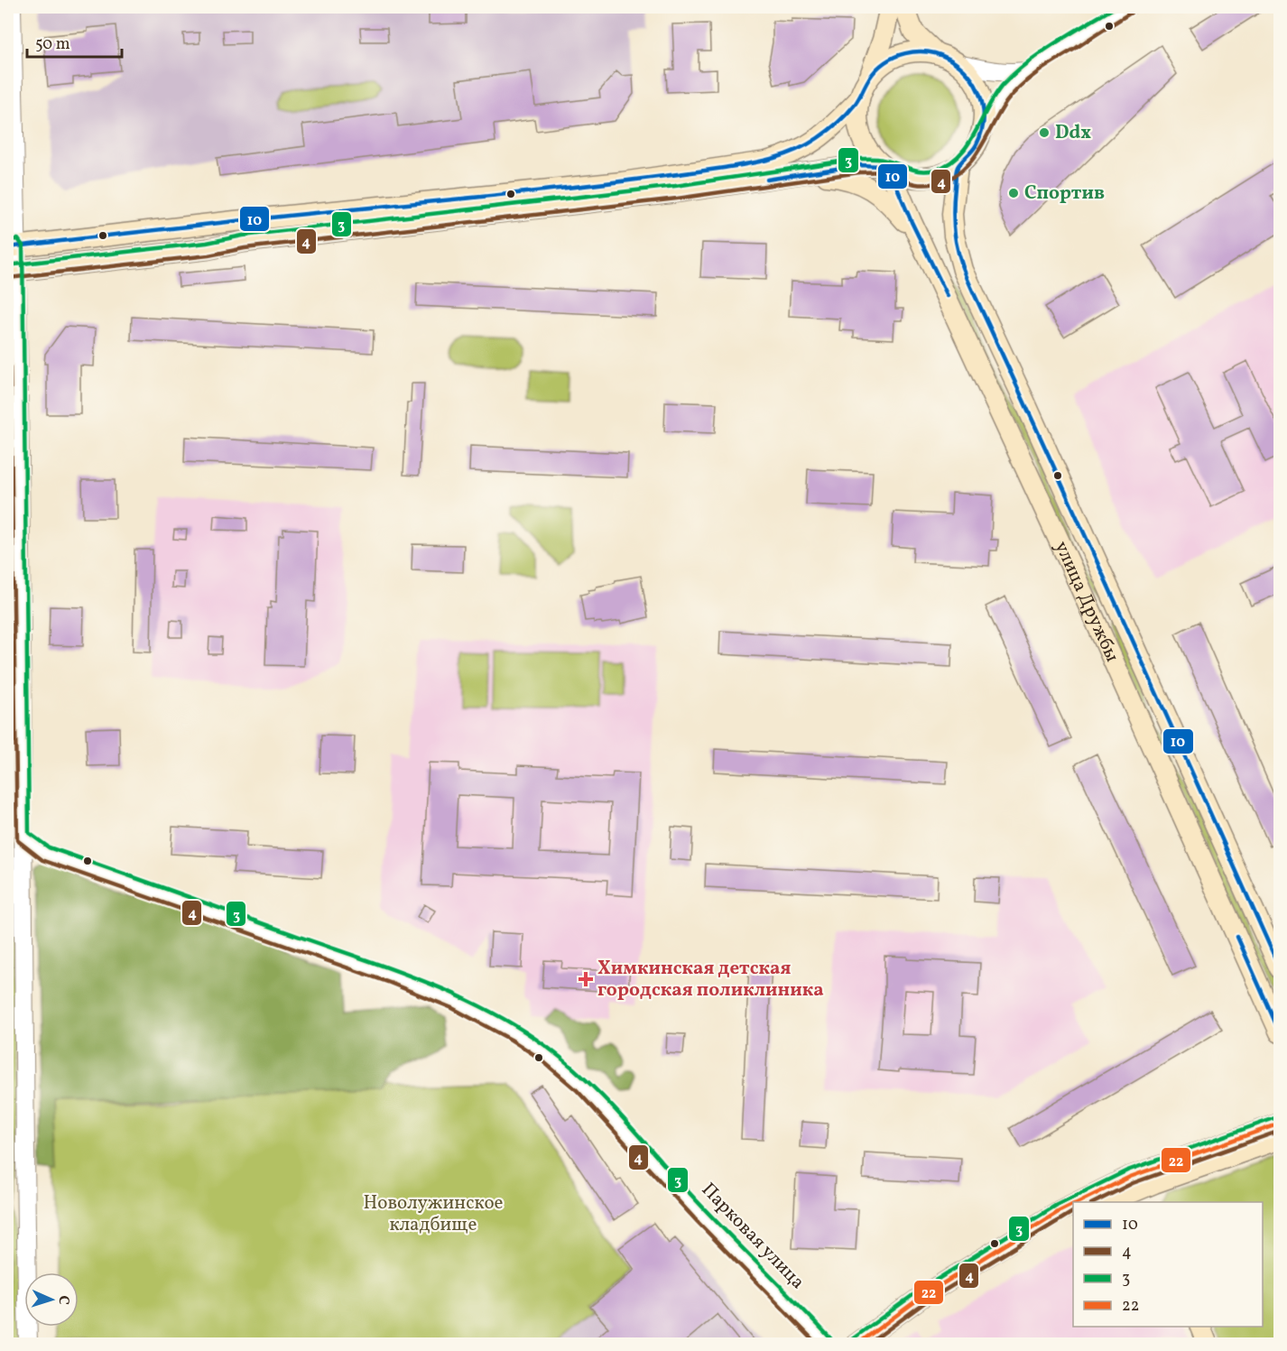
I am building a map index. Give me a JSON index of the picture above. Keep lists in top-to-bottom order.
{
  "streets": {
    "main road": ["улица Дружбы"],
    "street": ["Парковая улица"]
  },
  "parks": ["Новолужинское кладбище"],
  "places": {
    "other": ["Ddx", "Спортив"],
    "health": ["Химкинская детская городская поликлиника"]
  },
  "lines": [
    "transit line 3",
    "transit line 4",
    "transit line 10",
    "transit line 22"
  ],
  "legend": [
    "10",
    "4",
    "3",
    "22"
  ],
  "scale_bar": "50 m",
  "north": "right"
}
